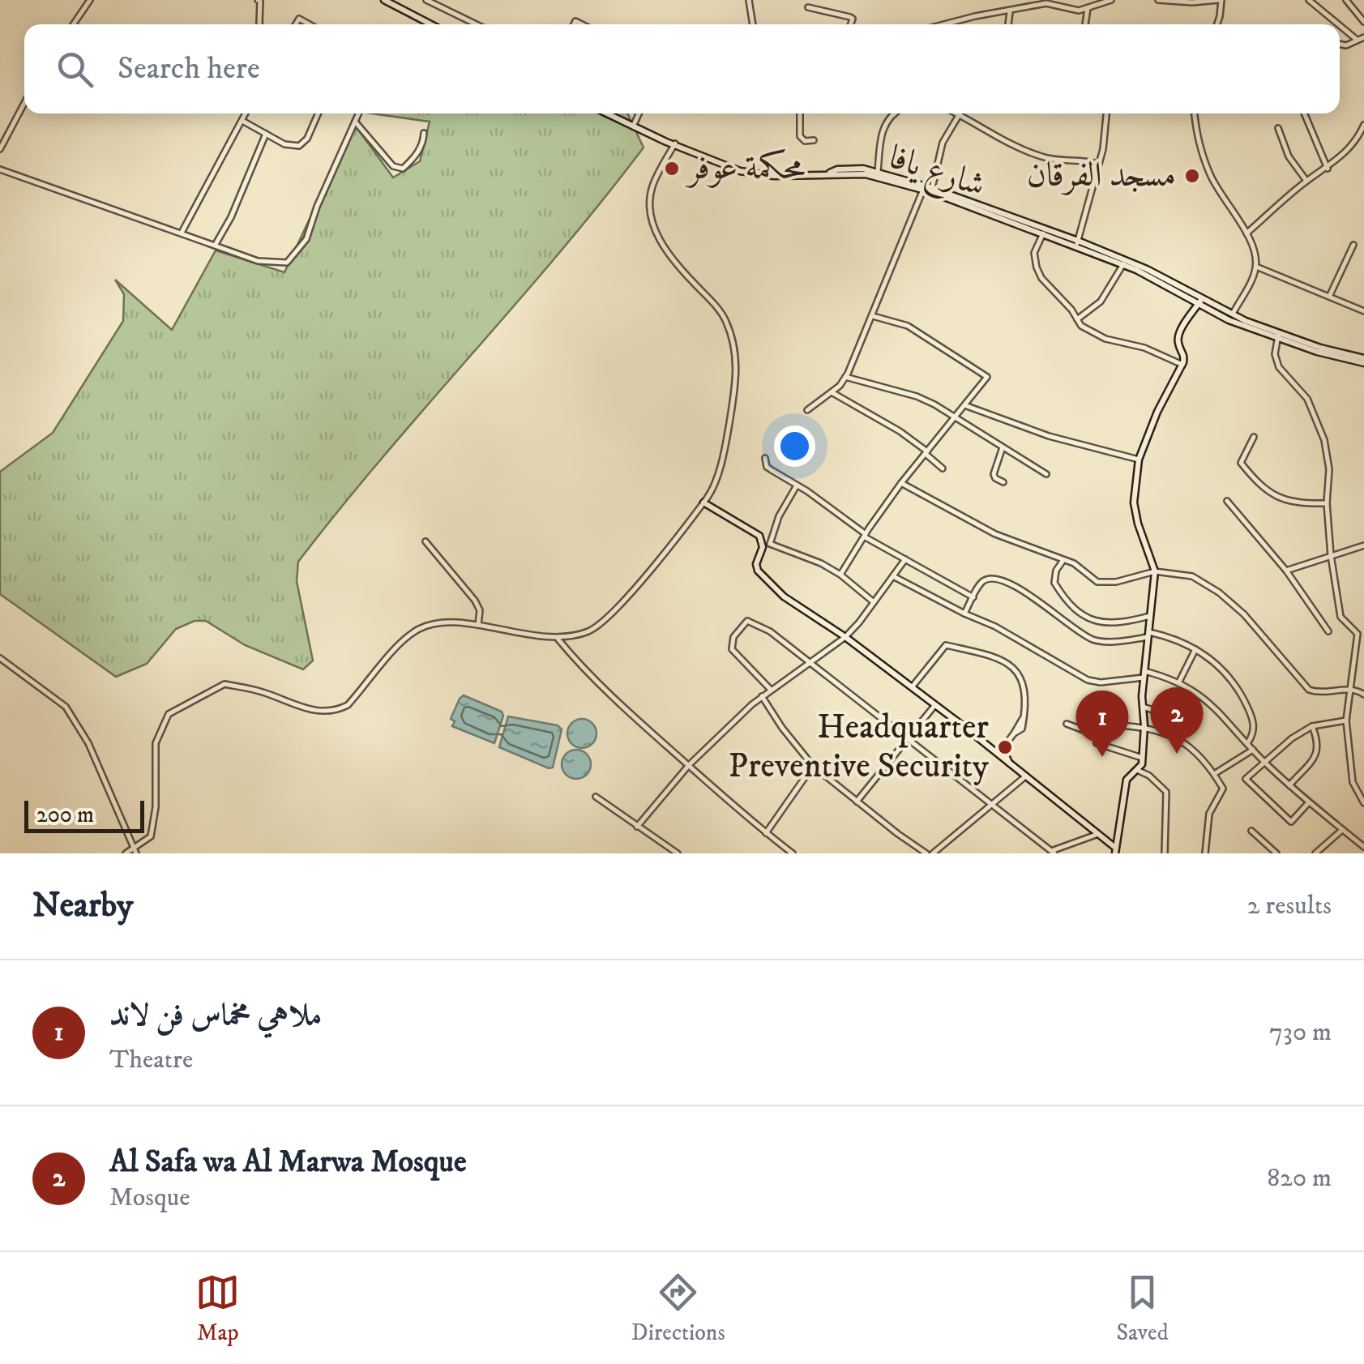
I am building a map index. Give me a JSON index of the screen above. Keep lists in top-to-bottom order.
{
  "streets": {
    "street": ["شارع يافا"]
  },
  "places": ["محكمة عوفر", "مسجد الفرقان", "Headquarter Preventive Security"],
  "scale_bar": "200 m",
  "page": {
    "search": "Search here",
    "pins": ["2", "1"],
    "scale": "200 m",
    "heading": ["Nearby", "2 results"],
    "list": [
      {
        "mark": "1",
        "name": "ملاهي مخماس فن لاند",
        "note": "Theatre",
        "value": "730 m"
      },
      {
        "mark": "2",
        "name": "Al Safa wa Al Marwa Mosque",
        "note": "Mosque",
        "value": "820 m"
      }
    ],
    "nav": ["Map", "Directions", "Saved"]
  }
}
